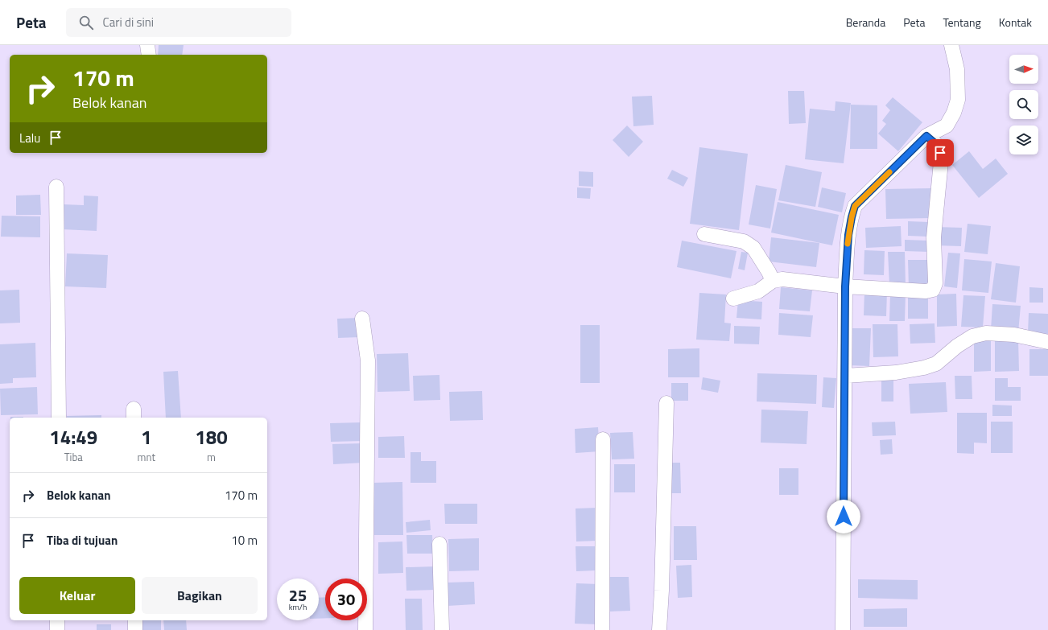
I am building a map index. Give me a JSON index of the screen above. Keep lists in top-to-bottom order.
{
  "north": "right",
  "page": {
    "header": "Peta",
    "search": "Cari di sini",
    "nav": [
      "Beranda",
      "Peta",
      "Tentang",
      "Kontak"
    ],
    "turn": ["170 m", "Belok kanan"],
    "then": "Lalu",
    "eta": [
      "14:49",
      "Tiba",
      "1",
      "mnt",
      "180",
      "m"
    ],
    "list": [
      {
        "name": "Belok kanan",
        "value": "170 m"
      },
      {
        "name": "Tiba di tujuan",
        "value": "10 m"
      }
    ],
    "buttons": ["Keluar", "Bagikan"],
    "speed": "25 km/h",
    "limit": "30"
  }
}
